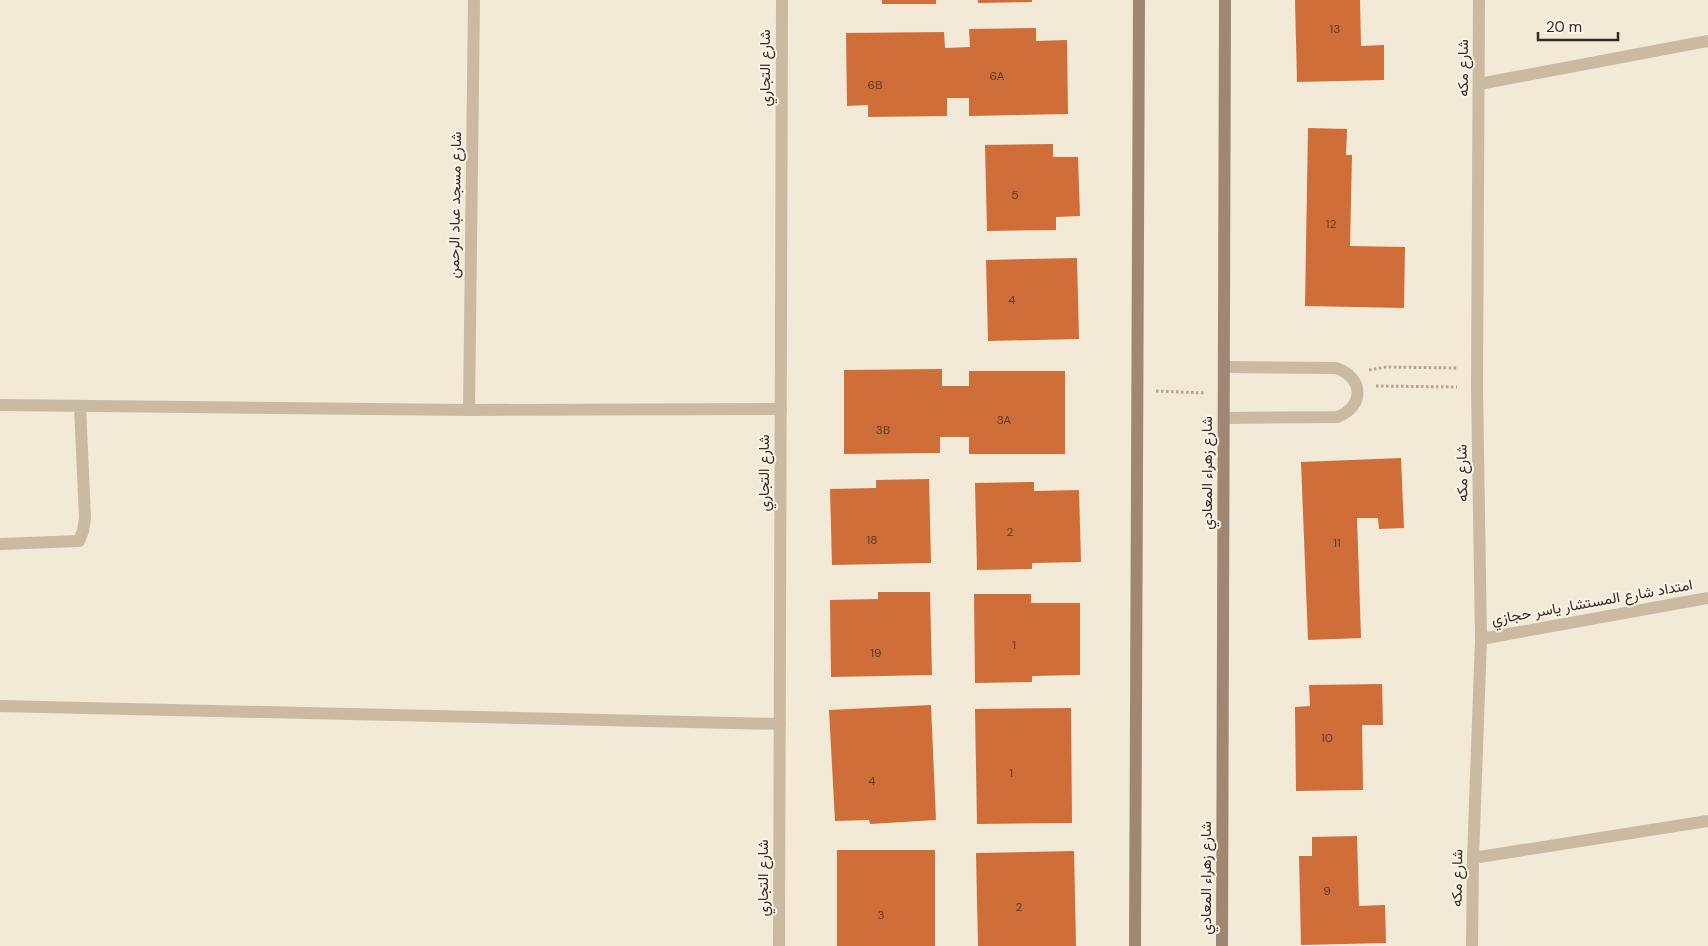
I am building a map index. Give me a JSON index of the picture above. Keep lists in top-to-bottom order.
{
  "streets": {
    "main road": ["شارع زهراء المعادي"],
    "street": [
      "شارع التجاري",
      "شارع مكه",
      "شارع مسجد عباد الرحمن",
      "امتداد شارع المستشار ياسر حجازي"
    ]
  },
  "crossings": [
    ["شارع مكه", "امتداد شارع المستشار ياسر حجازي"]
  ],
  "house_numbers": [
    "13",
    "6A",
    "6B",
    "5",
    "12",
    "4",
    "3A",
    "3B",
    "2",
    "18",
    "11",
    "1",
    "19",
    "10",
    "1",
    "4",
    "9",
    "2",
    "3"
  ],
  "scale_bar": "20 m"
}
